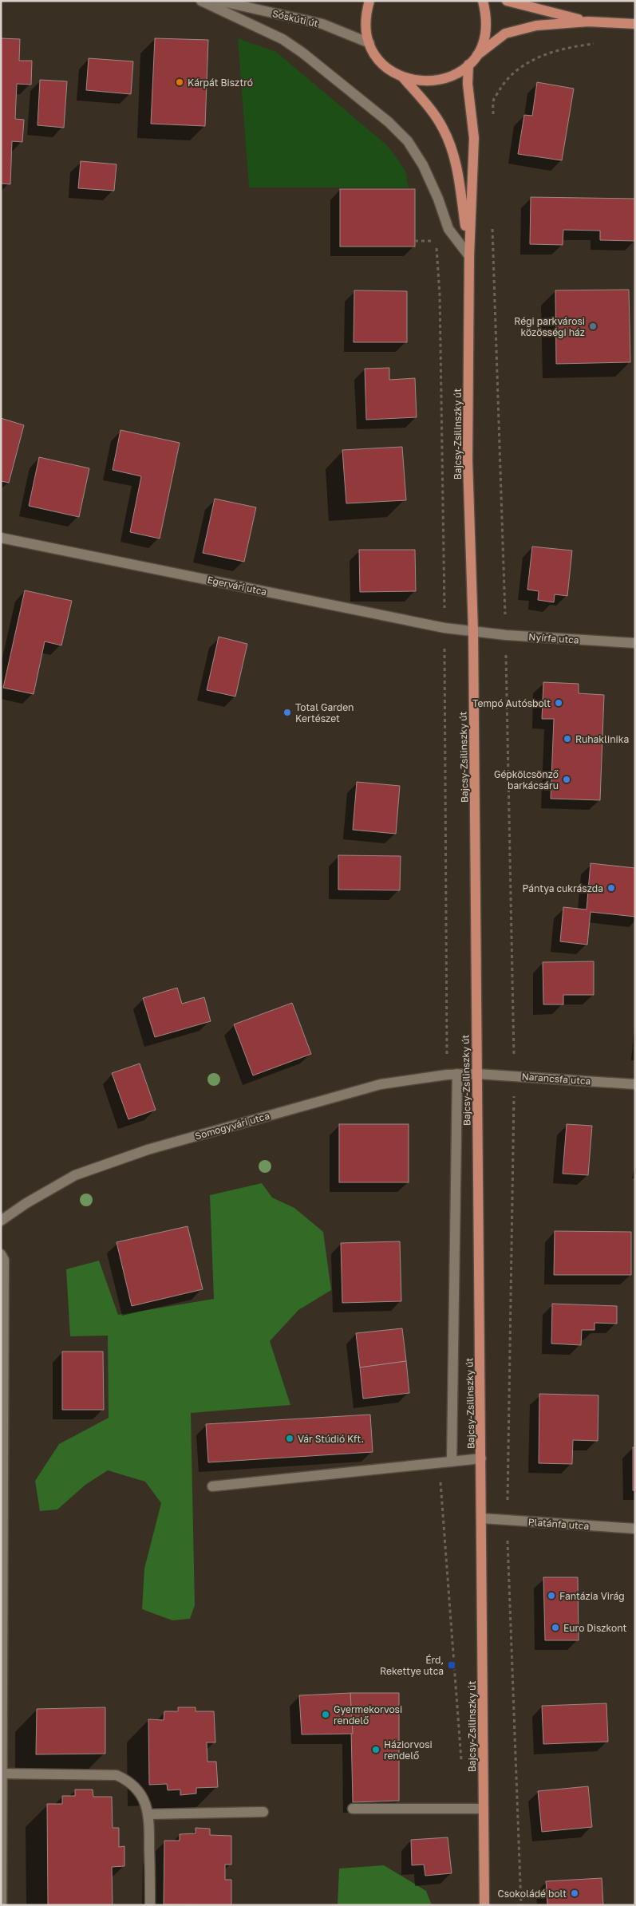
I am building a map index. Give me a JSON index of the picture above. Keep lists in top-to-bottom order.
{
  "streets": {
    "main road": ["Bajcsy-Zsilinszky út"],
    "street": [
      "Sóskúti út",
      "Egervári utca",
      "Nyírfa utca",
      "Narancsfa utca",
      "Somogyvári utca",
      "Platánfa utca"
    ]
  },
  "crossings": [
    ["Bajcsy-Zsilinszky út", "Egervári utca"],
    ["Bajcsy-Zsilinszky út", "Nyírfa utca"],
    ["Bajcsy-Zsilinszky út", "Narancsfa utca"],
    ["Bajcsy-Zsilinszky út", "Somogyvári utca"],
    ["Bajcsy-Zsilinszky út", "Platánfa utca"],
    ["Egervári utca", "Nyírfa utca"],
    ["Narancsfa utca", "Somogyvári utca"]
  ],
  "places": {
    "other": [
      "Kárpát Bisztró",
      "Régi parkvárosi közösségi ház",
      "Tempó Autósbolt",
      "Total Garden Kertészet",
      "Ruhaklinika",
      "Gépkölcsönző barkácsáru",
      "Pántya cukrászda",
      "Vár Stúdió Kft.",
      "Fantázia Virág",
      "Euro Diszkont",
      "Gyermekorvosi rendelő",
      "Háziorvosi rendelő",
      "Csokoládé bolt"
    ],
    "transit": ["Érd, Rekettye utca"]
  }
}
